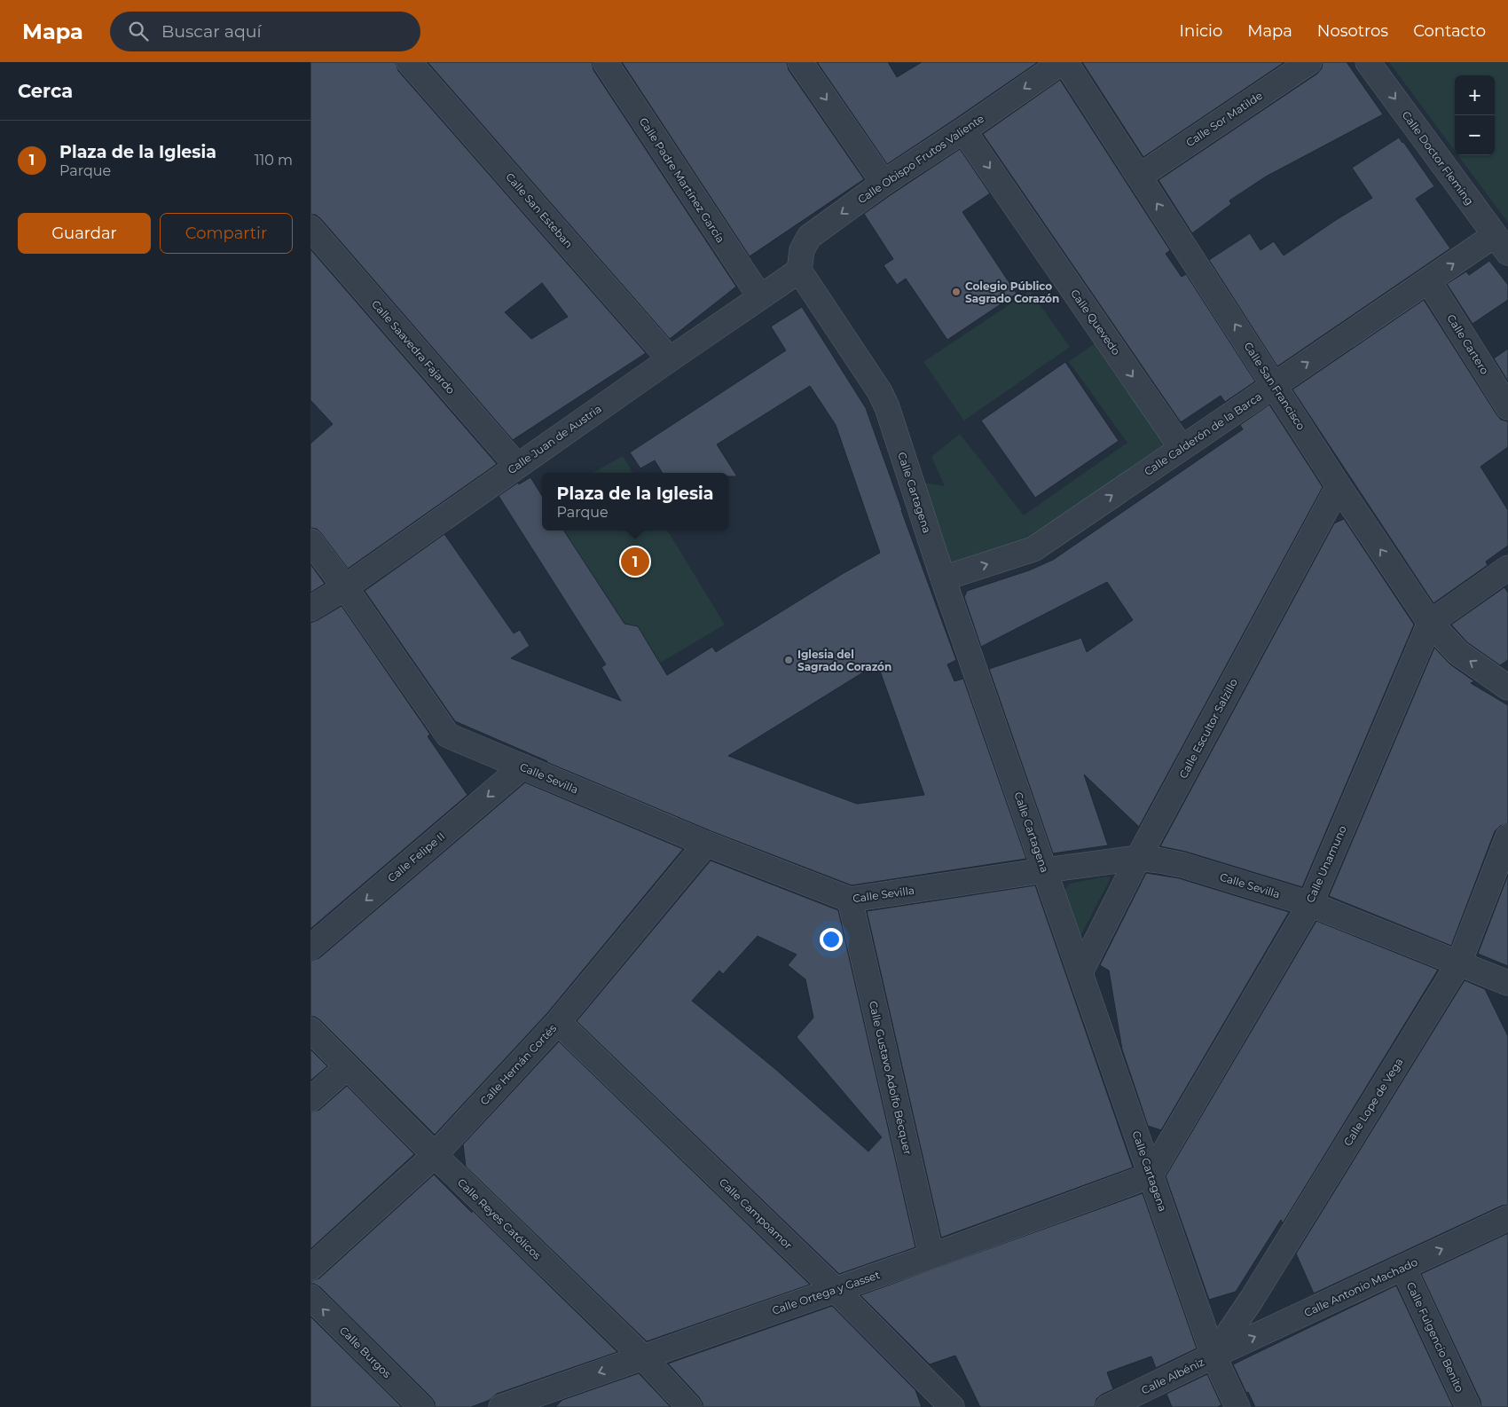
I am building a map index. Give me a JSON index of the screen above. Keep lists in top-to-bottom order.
{
  "streets": {
    "street": [
      "Calle Sor Matilde",
      "Calle Doctor Fleming",
      "Calle Obispo Frutos Valiente",
      "Calle Padre Martínez García",
      "Calle San Esteban",
      "Calle Quevedo",
      "Calle Cartero",
      "Calle Saavedra Fajardo",
      "Calle San Francisco",
      "Calle Calderón de la Barca",
      "Calle Juan de Austria",
      "Calle Cartagena",
      "Calle Escultor Salzillo",
      "Calle Sevilla",
      "Calle Felipe II",
      "Calle Unamuno",
      "Calle Hernán Cortés",
      "Calle Gustavo Adolfo Bécquer",
      "Calle Lope de Vega",
      "Calle Campoamor",
      "Calle Reyes Católicos",
      "Calle Antonio Machado",
      "Calle Ortega y Gasset",
      "Calle Fulgencio Benito",
      "Calle Burgos",
      "Calle Albéniz"
    ]
  },
  "crossings": [
    ["Calle Sor Matilde", "Calle San Francisco"],
    ["Calle Doctor Fleming", "Calle Calderón de la Barca"],
    ["Calle Obispo Frutos Valiente", "Calle Quevedo"],
    ["Calle Obispo Frutos Valiente", "Calle Juan de Austria"],
    ["Calle Obispo Frutos Valiente", "Calle Cartagena"],
    ["Calle Padre Martínez García", "Calle Juan de Austria"],
    ["Calle San Esteban", "Calle Juan de Austria"],
    ["Calle Quevedo", "Calle Calderón de la Barca"],
    ["Calle Cartero", "Calle Calderón de la Barca"],
    ["Calle Saavedra Fajardo", "Calle Juan de Austria"],
    ["Calle San Francisco", "Calle Calderón de la Barca"],
    ["Calle San Francisco", "Calle Escultor Salzillo"],
    ["Calle San Francisco", "Calle Unamuno"],
    ["Calle Calderón de la Barca", "Calle Cartagena"],
    ["Calle Juan de Austria", "Calle Cartagena"],
    ["Calle Juan de Austria", "Calle Sevilla"],
    ["Calle Cartagena", "Calle Escultor Salzillo"],
    ["Calle Cartagena", "Calle Sevilla"],
    ["Calle Cartagena", "Calle Unamuno"],
    ["Calle Cartagena", "Calle Lope de Vega"],
    ["Calle Cartagena", "Calle Antonio Machado"],
    ["Calle Cartagena", "Calle Ortega y Gasset"],
    ["Calle Cartagena", "Calle Albéniz"],
    ["Calle Escultor Salzillo", "Calle Sevilla"],
    ["Calle Sevilla", "Calle Felipe II"],
    ["Calle Sevilla", "Calle Unamuno"],
    ["Calle Sevilla", "Calle Hernán Cortés"],
    ["Calle Sevilla", "Calle Gustavo Adolfo Bécquer"],
    ["Calle Sevilla", "Calle Lope de Vega"],
    ["Calle Unamuno", "Calle Ortega y Gasset"],
    ["Calle Hernán Cortés", "Calle Campoamor"],
    ["Calle Hernán Cortés", "Calle Reyes Católicos"],
    ["Calle Gustavo Adolfo Bécquer", "Calle Ortega y Gasset"],
    ["Calle Lope de Vega", "Calle Antonio Machado"],
    ["Calle Lope de Vega", "Calle Albéniz"],
    ["Calle Campoamor", "Calle Ortega y Gasset"],
    ["Calle Reyes Católicos", "Calle Ortega y Gasset"],
    ["Calle Antonio Machado", "Calle Fulgencio Benito"],
    ["Calle Antonio Machado", "Calle Albéniz"]
  ],
  "one_way": [
    "Calle Doctor Fleming",
    "Calle Obispo Frutos Valiente",
    "Calle Quevedo",
    "Calle San Francisco",
    "Calle Calderón de la Barca",
    "Calle Felipe II",
    "Calle Antonio Machado",
    "Calle Burgos"
  ],
  "places": ["Colegio Público Sagrado Corazón", "Iglesia del Sagrado Corazón"],
  "page": {
    "header": "Mapa",
    "search": "Buscar aquí",
    "nav": [
      "Inicio",
      "Mapa",
      "Nosotros",
      "Contacto"
    ],
    "heading": "Cerca",
    "map_buttons": ["+", "−"],
    "list": [
      {
        "mark": "1",
        "name": "Plaza de la Iglesia",
        "note": "Parque",
        "value": "110 m"
      }
    ],
    "buttons": ["Guardar", "Compartir"],
    "popup": ["Plaza de la Iglesia", "Parque"],
    "pins": "1"
  }
}
